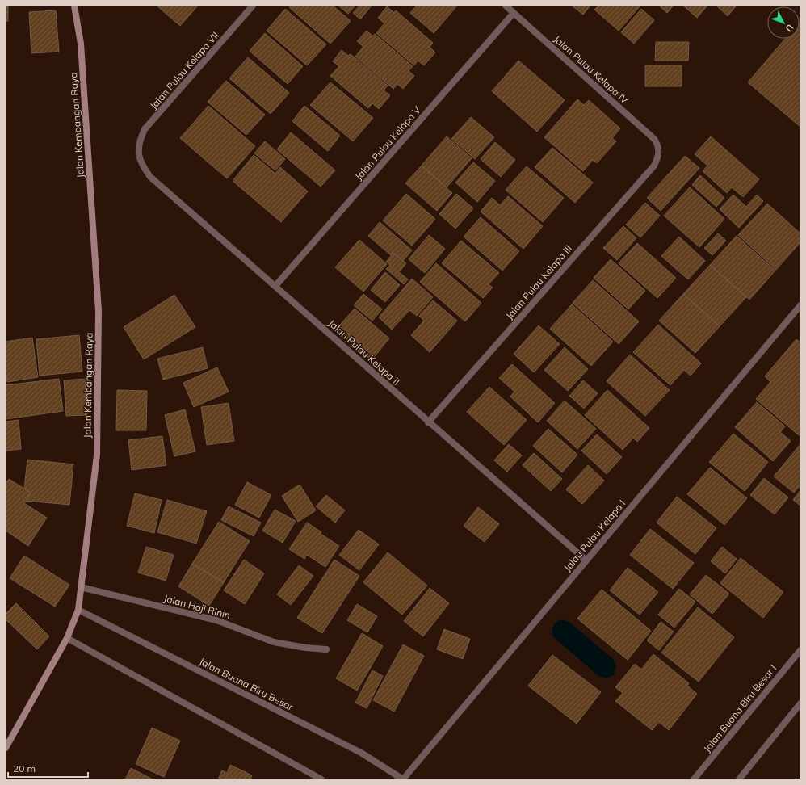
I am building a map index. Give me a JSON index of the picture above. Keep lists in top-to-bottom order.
{
  "streets": {
    "street": [
      "Jalan Pulau Kelapa IV",
      "Jalan Pulau Kelapa VII",
      "Jalan Kembangan Raya",
      "Jalan Pulau Kelapa V",
      "Jalan Pulau Kelapa III",
      "Jalan Pulau Kelapa II",
      "Jalau Pulau Kelapa I",
      "Jalan Haji Rinin",
      "Jalan Buana Biru Besar",
      "Jalan Buana Biru Besar I"
    ]
  },
  "crossings": [
    ["Jalan Pulau Kelapa IV", "Jalan Pulau Kelapa V"],
    ["Jalan Pulau Kelapa IV", "Jalan Pulau Kelapa III"],
    ["Jalan Pulau Kelapa VII", "Jalan Pulau Kelapa II"],
    ["Jalan Kembangan Raya", "Jalan Haji Rinin"],
    ["Jalan Kembangan Raya", "Jalan Buana Biru Besar"],
    ["Jalan Pulau Kelapa V", "Jalan Pulau Kelapa II"],
    ["Jalan Pulau Kelapa III", "Jalan Pulau Kelapa II"],
    ["Jalan Pulau Kelapa II", "Jalau Pulau Kelapa I"],
    ["Jalau Pulau Kelapa I", "Jalan Buana Biru Besar"]
  ],
  "scale_bar": "20 m",
  "north": "bottom right"
}
